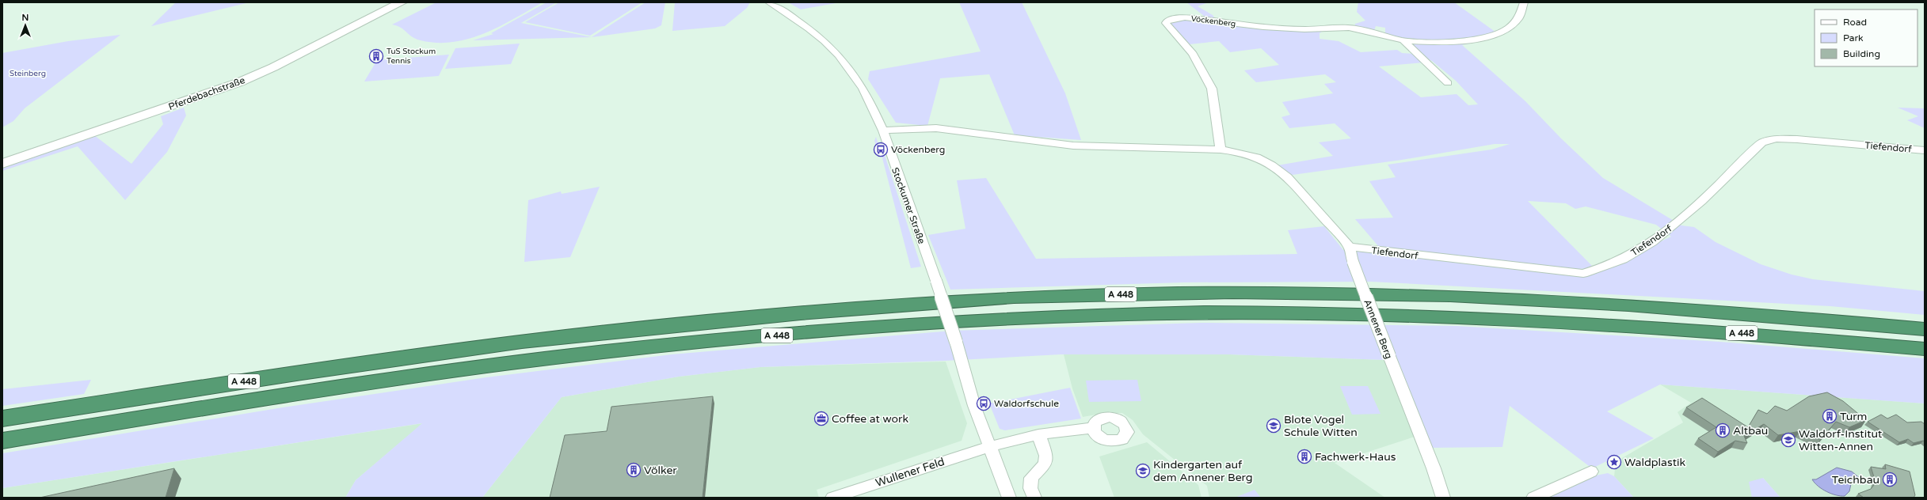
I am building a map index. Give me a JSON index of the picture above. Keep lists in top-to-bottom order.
{
  "streets": {
    "highway": ["A 448"],
    "main road": ["Pferdebachstraße"],
    "street": [
      "Vöckenberg",
      "Tiefendorf",
      "Stockumer Straße",
      "Annener Berg",
      "Wullener Feld"
    ]
  },
  "crossings": [
    ["Tiefendorf", "Annener Berg"],
    ["Stockumer Straße", "Wullener Feld"]
  ],
  "parks": ["Steinberg"],
  "places": {
    "building": [
      "TuS Stockum Tennis",
      "Turm",
      "Altbau",
      "Fachwerk-Haus",
      "Völker",
      "Teichbau"
    ],
    "bus stop": ["Vöckenberg", "Waldorfschule"],
    "office": ["Coffee at work"],
    "school or university": ["Blote Vogel Schule Witten", "Waldorf-Institut Witten-Annen", "Kindergarten auf dem Annener Berg"],
    "place": ["Waldplastik"]
  },
  "legend": ["Road", "Park", "Building"],
  "north": "top"
}
